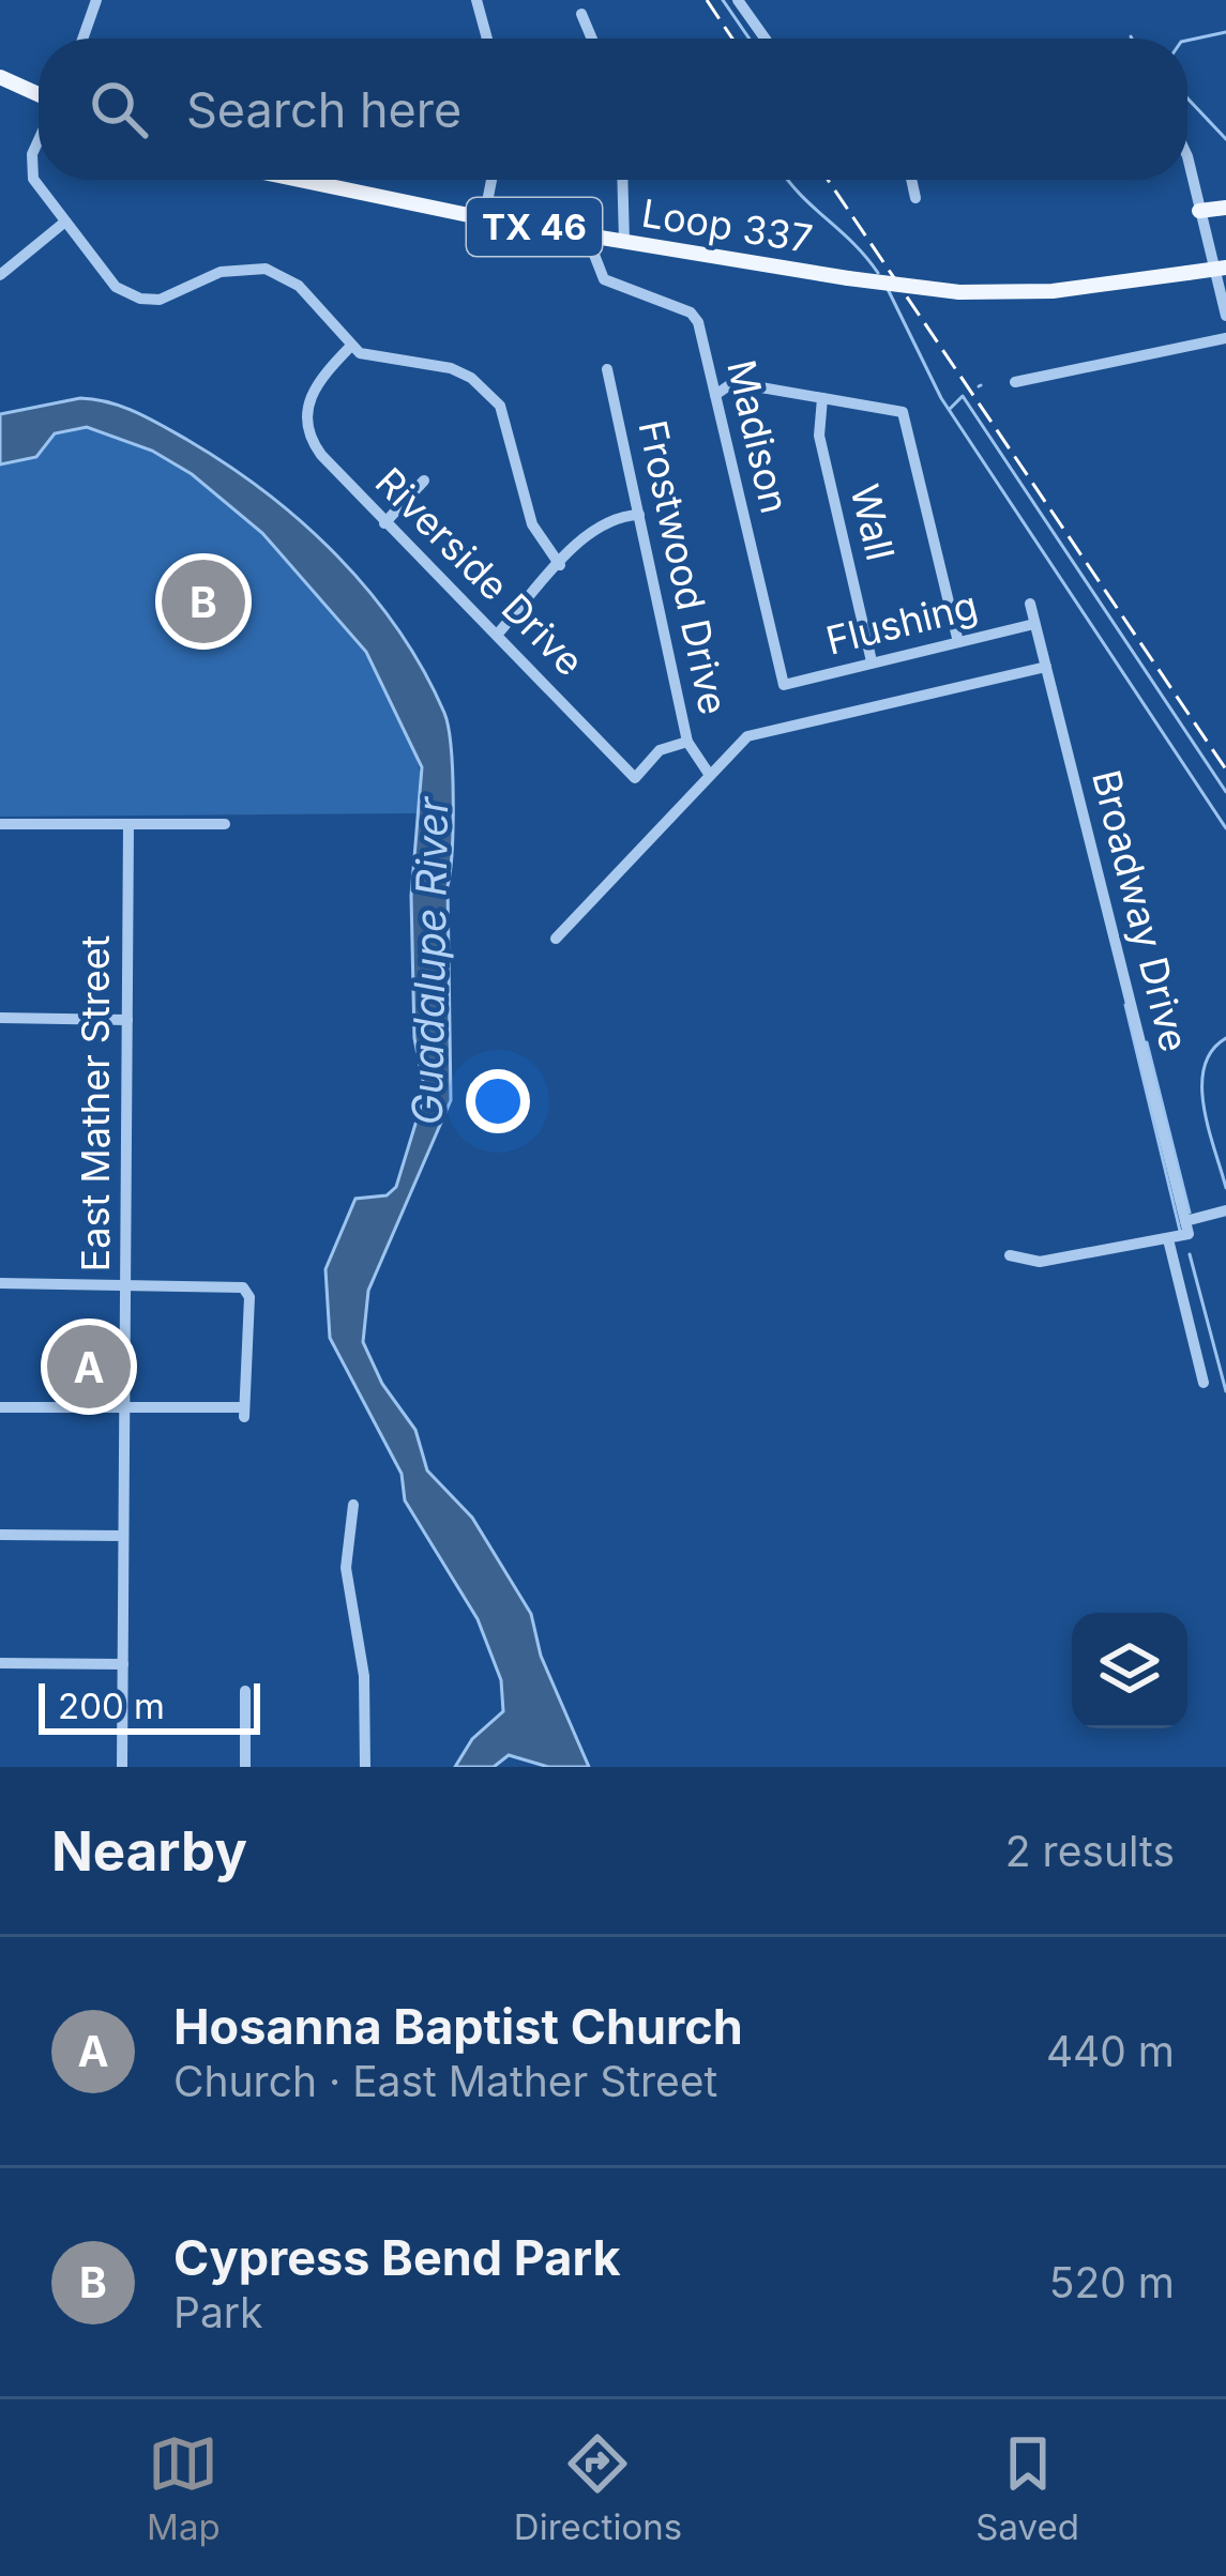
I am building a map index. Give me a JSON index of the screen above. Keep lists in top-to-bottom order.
{
  "streets": {
    "main road": ["Loop 337", "TX 46"],
    "street": [
      "Madison",
      "Wall",
      "Frostwood Drive",
      "Riverside Drive",
      "Flushing",
      "Broadway Drive",
      "East Mather Street"
    ]
  },
  "crossings": [
    ["Madison", "Flushing"],
    ["Wall", "Flushing"],
    ["Frostwood Drive", "Riverside Drive"],
    ["Flushing", "Broadway Drive"]
  ],
  "water": ["Guadalupe River"],
  "scale_bar": "200 m",
  "page": {
    "search": "Search here",
    "pins": ["B", "A"],
    "scale": "200 m",
    "heading": ["Nearby", "2 results"],
    "list": [
      {
        "mark": "A",
        "name": "Hosanna Baptist Church",
        "note": "Church · East Mather Street",
        "value": "440 m"
      },
      {
        "mark": "B",
        "name": "Cypress Bend Park",
        "note": "Park",
        "value": "520 m"
      }
    ],
    "nav": ["Map", "Directions", "Saved"]
  }
}
